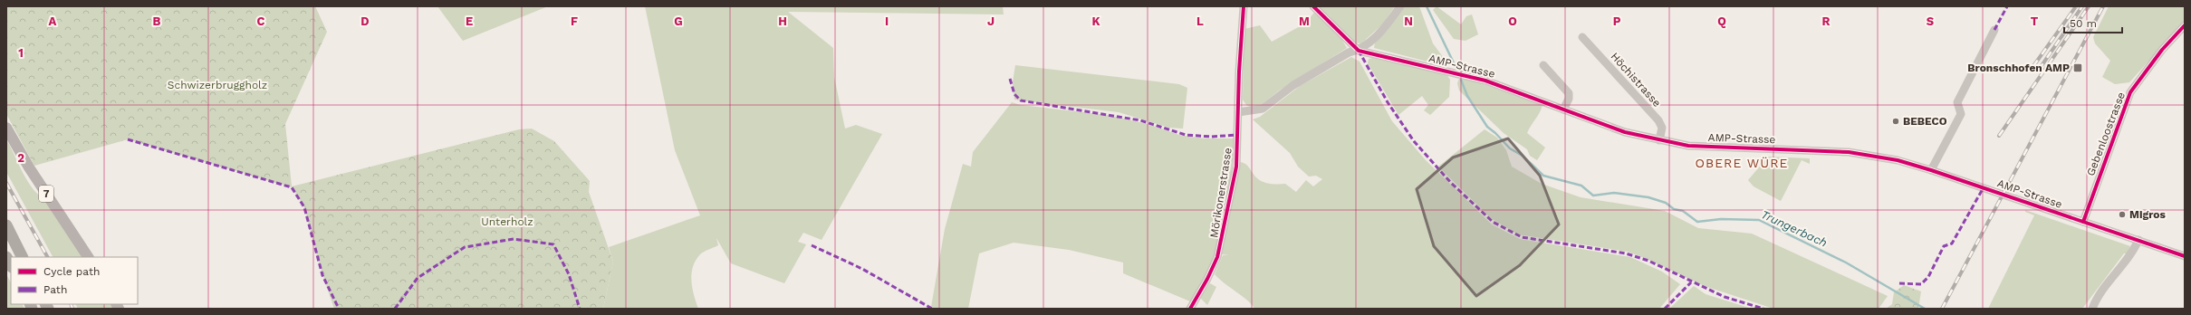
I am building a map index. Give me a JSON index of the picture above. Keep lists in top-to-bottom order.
{
  "streets": {
    "main road": ["7"],
    "street": [
      "AMP-Strasse",
      "Höchistrasse",
      "Gebenloostrasse",
      "Mörikonerstrasse"
    ]
  },
  "crossings": [
    ["AMP-Strasse", "Höchistrasse"],
    ["AMP-Strasse", "Gebenloostrasse"]
  ],
  "districts": ["OBERE WÜRE"],
  "water": ["Trungerbach"],
  "parks": ["Schwizerbruggholz", "Unterholz"],
  "places": {
    "transit": ["Bronschhofen AMP"],
    "other": ["BEBECO", "Migros"]
  },
  "legend": ["Cycle path", "Path"],
  "scale_bar": "50 m",
  "grid": {
    "columns": [
      "A",
      "B",
      "C",
      "D",
      "E",
      "F",
      "G",
      "H",
      "I",
      "J",
      "K",
      "L",
      "M",
      "N",
      "O",
      "P",
      "Q",
      "R",
      "S",
      "T"
    ],
    "rows": ["1", "2"]
  }
}
